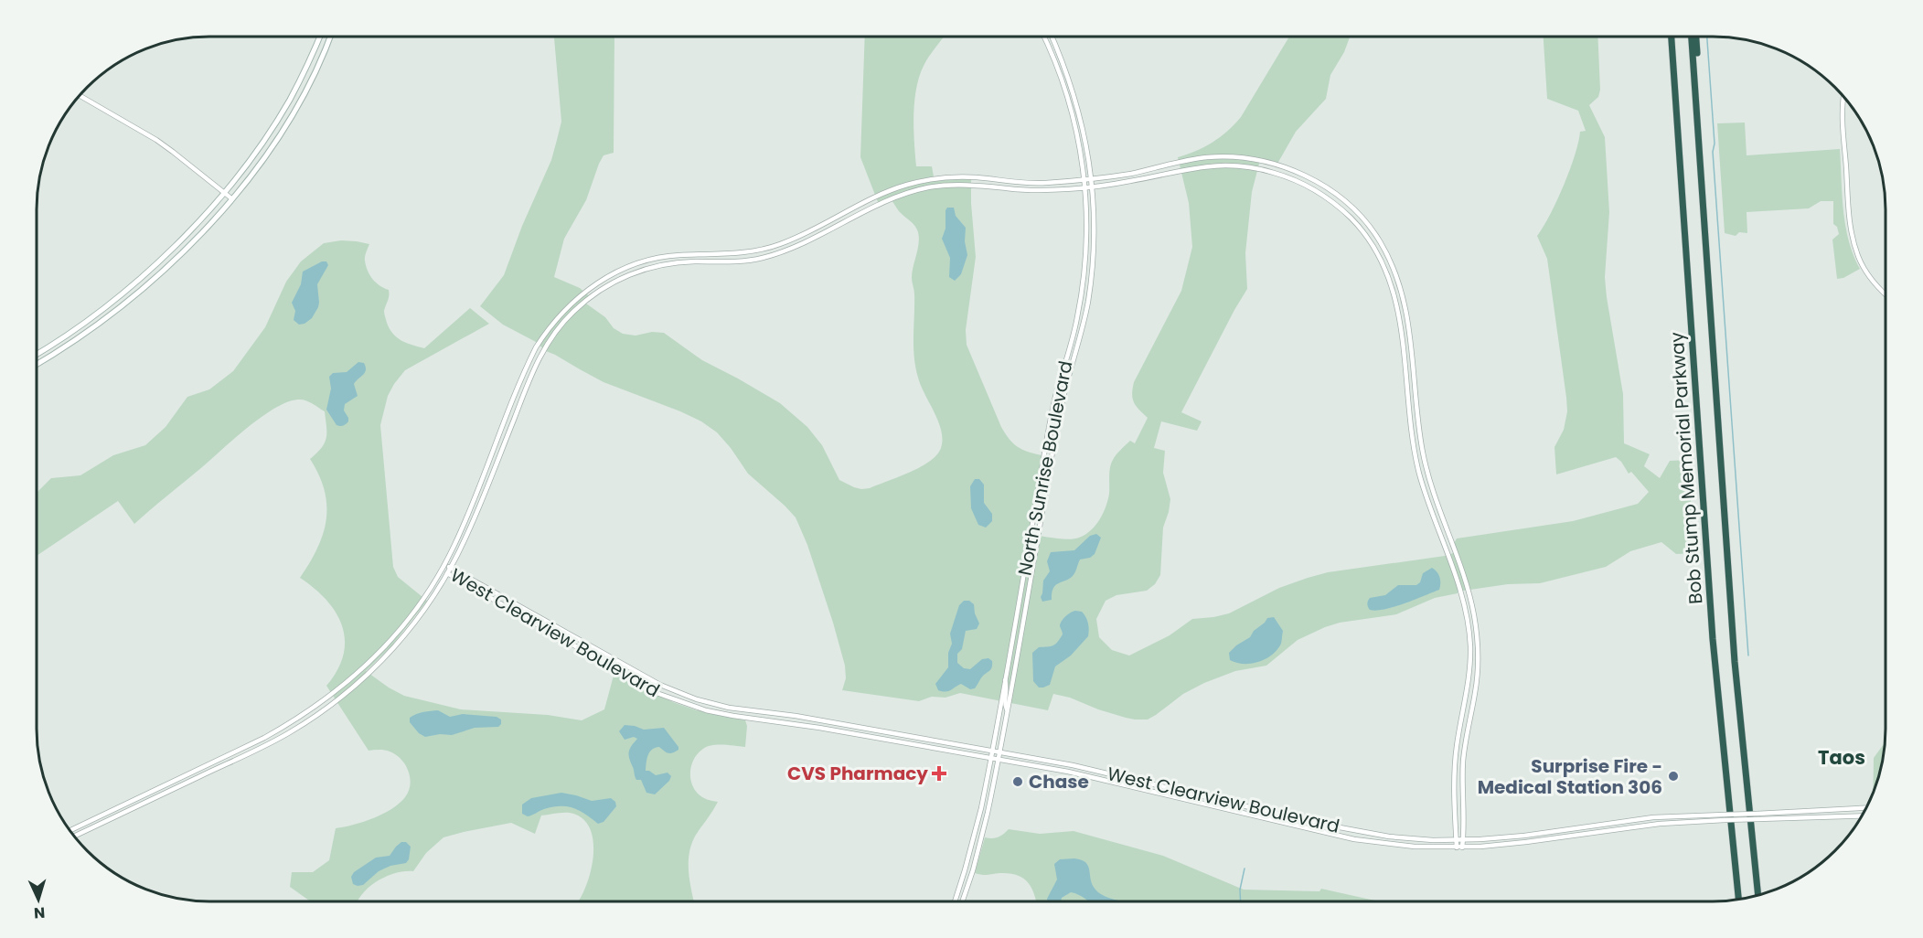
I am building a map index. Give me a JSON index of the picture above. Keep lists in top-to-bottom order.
{
  "streets": {
    "highway": ["Bob Stump Memorial Parkway"],
    "street": ["North Sunrise Boulevard", "West Clearview Boulevard"]
  },
  "crossings": [
    ["North Sunrise Boulevard", "West Clearview Boulevard"]
  ],
  "districts": ["Taos"],
  "places": {
    "health": ["CVS Pharmacy"],
    "other": ["Surprise Fire - Medical Station 306", "Chase"]
  },
  "north": "bottom"
}
